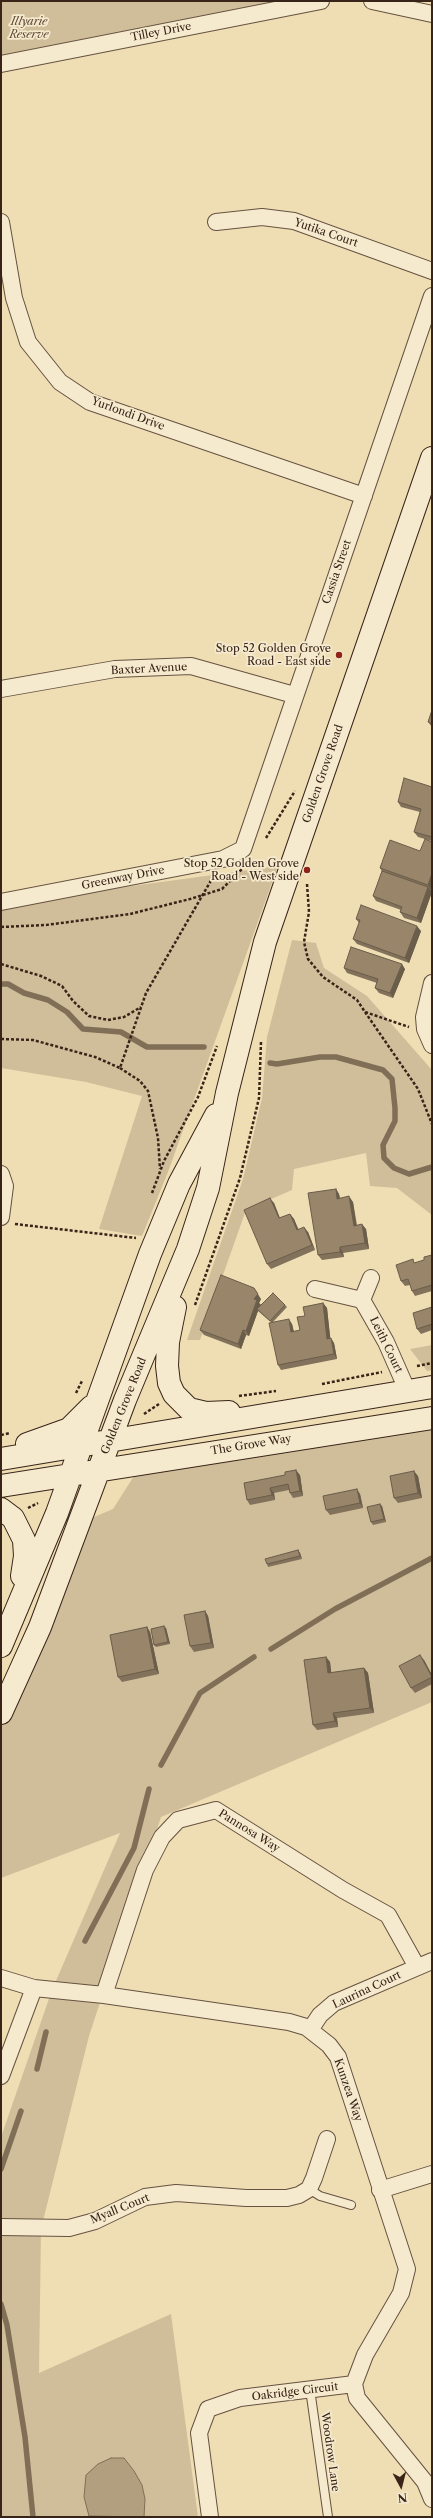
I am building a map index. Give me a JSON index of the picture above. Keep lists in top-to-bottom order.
{
  "streets": {
    "main road": ["Golden Grove Road", "The Grove Way"],
    "street": [
      "Tilley Drive",
      "Yutika Court",
      "Yurlondi Drive",
      "Cassia Street",
      "Baxter Avenue",
      "Greenway Drive",
      "Leith Court",
      "Pannosa Way",
      "Laurina Court",
      "Kunzea Way",
      "Myall Court",
      "Oakridge Circuit"
    ],
    "lane": ["Woodrow Lane"]
  },
  "crossings": [
    ["Yurlondi Drive", "Cassia Street"],
    ["Cassia Street", "Baxter Avenue"],
    ["Cassia Street", "Greenway Drive"],
    ["Golden Grove Road", "The Grove Way"],
    ["Pannosa Way", "Laurina Court"],
    ["Pannosa Way", "Kunzea Way"],
    ["Laurina Court", "Kunzea Way"],
    ["Kunzea Way", "Oakridge Circuit"],
    ["Oakridge Circuit", "Woodrow Lane"]
  ],
  "parks": ["Illyarie Reserve"],
  "places": ["Stop 52 Golden Grove Road - East side", "Stop 52 Golden Grove Road - West side"],
  "north": "bottom"
}
